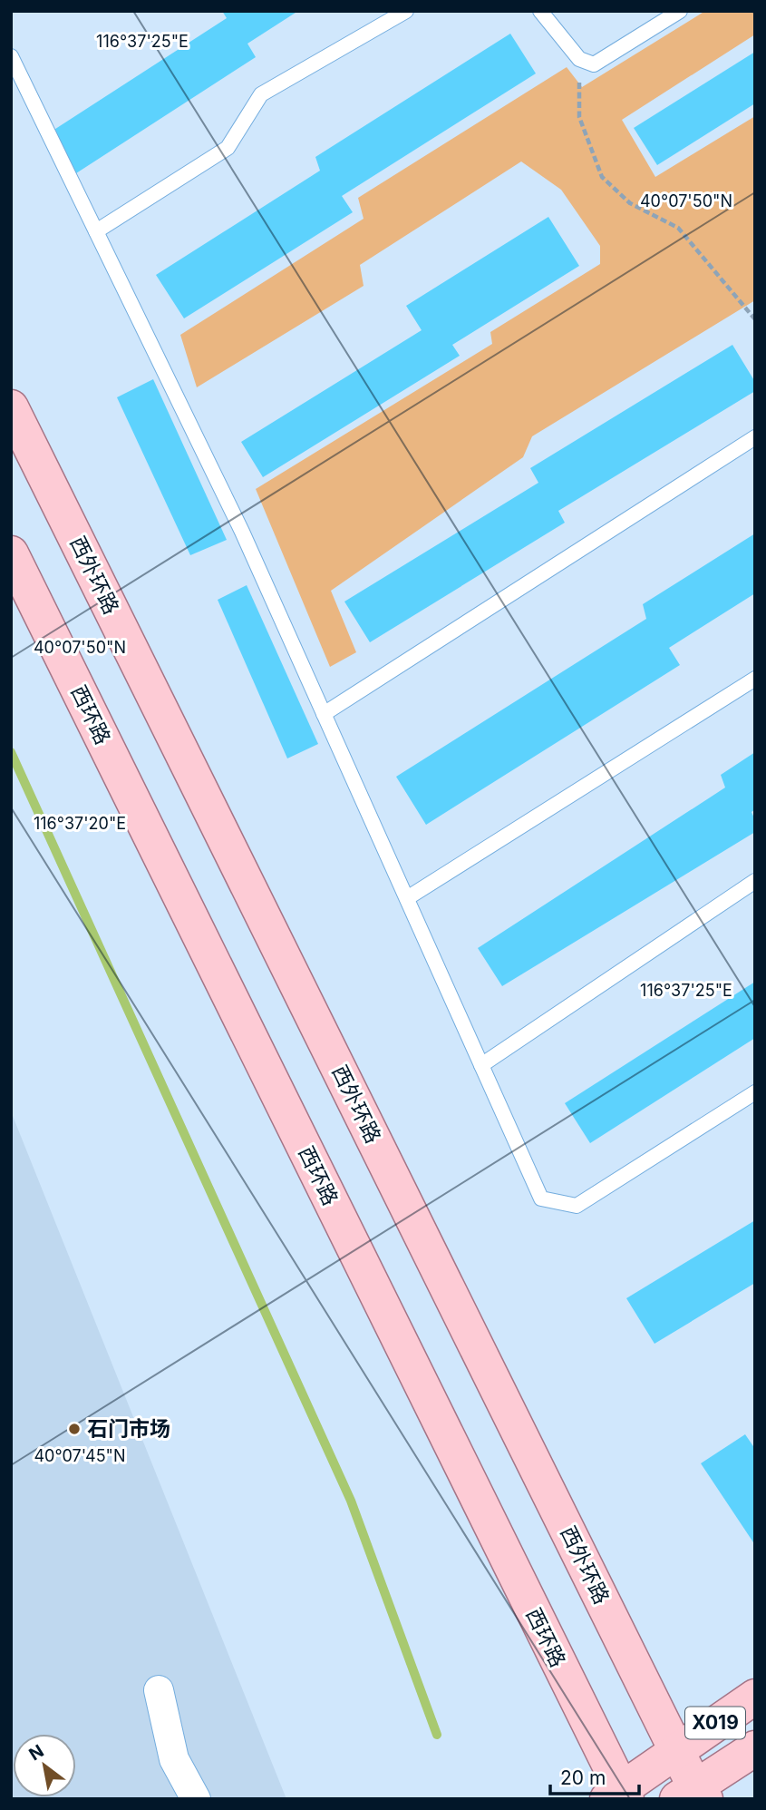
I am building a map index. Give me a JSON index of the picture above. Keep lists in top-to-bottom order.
{
  "streets": {
    "main road": ["西外环路", "西环路", "X019"]
  },
  "crossings": [
    ["西外环路", "X019"],
    ["西环路", "X019"]
  ],
  "places": ["石门市场"],
  "scale_bar": "20 m",
  "north": "top left",
  "coordinates": [
    "116°37'25\"E",
    "40°07'50\"N",
    "116°37'20\"E",
    "40°07'45\"N"
  ]
}
